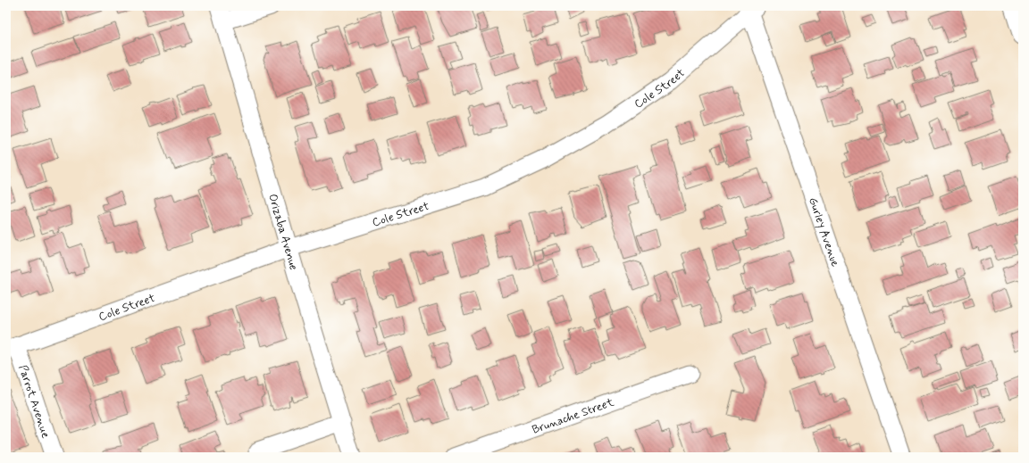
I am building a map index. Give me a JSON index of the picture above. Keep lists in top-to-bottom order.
{
  "streets": {
    "street": [
      "Cole Street",
      "Orizaba Avenue",
      "Gurley Avenue",
      "Parrot Avenue",
      "Brunache Street"
    ]
  },
  "crossings": [
    ["Cole Street", "Orizaba Avenue"],
    ["Cole Street", "Gurley Avenue"],
    ["Cole Street", "Parrot Avenue"]
  ]
}
